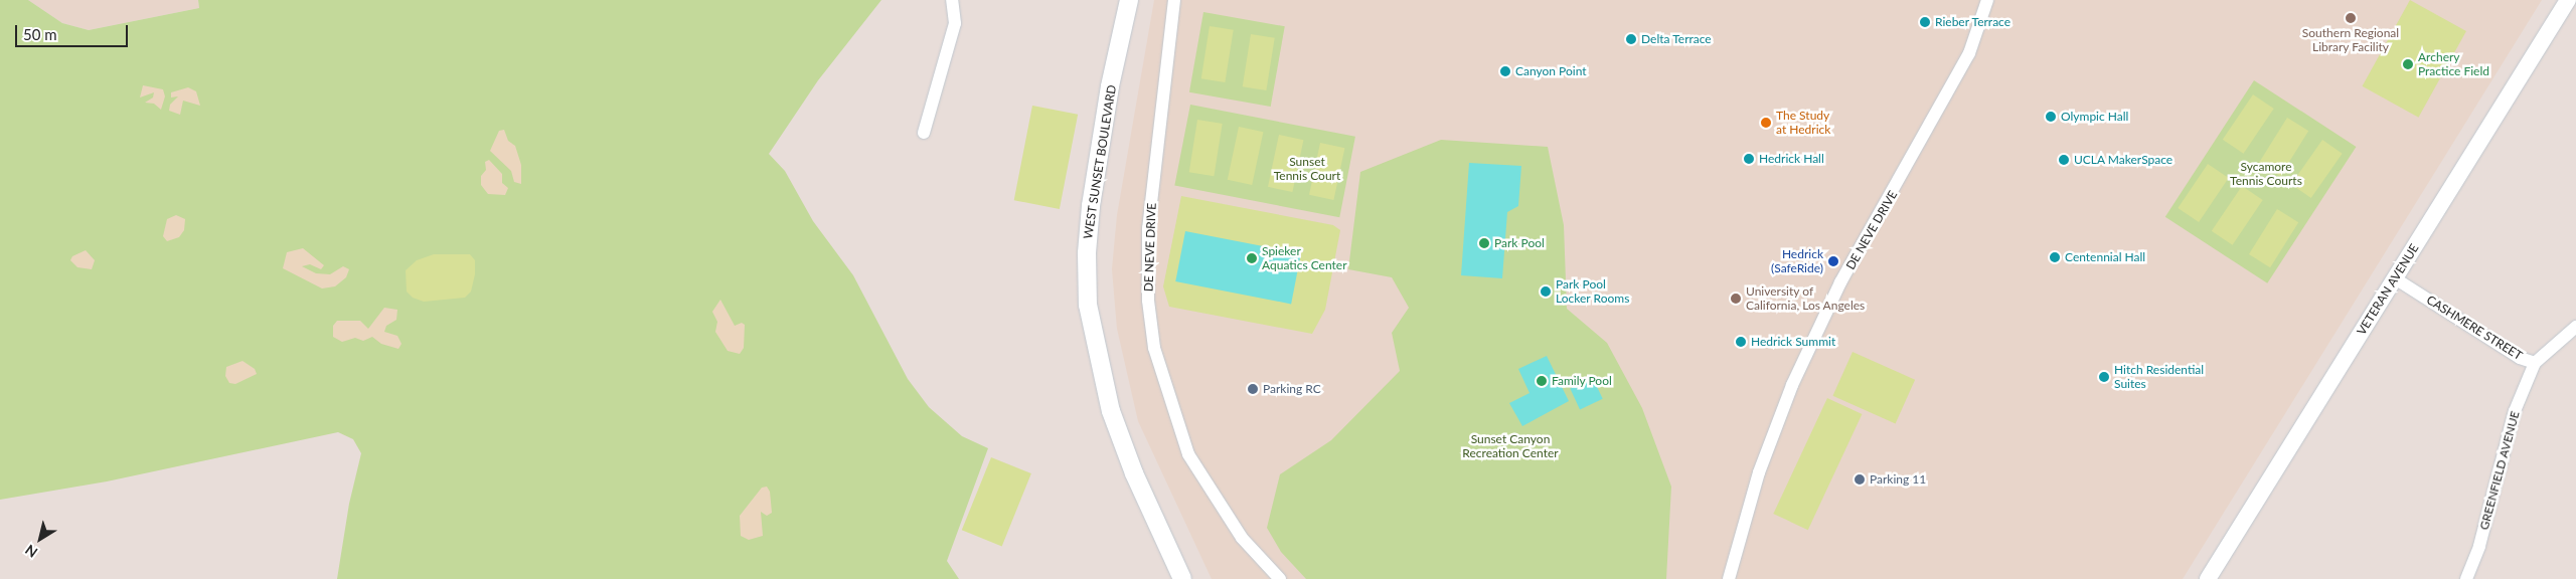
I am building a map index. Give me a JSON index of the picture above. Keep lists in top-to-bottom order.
{
  "streets": {
    "main road": ["WEST SUNSET BOULEVARD"],
    "street": [
      "DE NEVE DRIVE",
      "VETERAN AVENUE",
      "CASHMERE STREET",
      "GREENFIELD AVENUE"
    ]
  },
  "crossings": [
    ["VETERAN AVENUE", "CASHMERE STREET"],
    ["CASHMERE STREET", "GREENFIELD AVENUE"]
  ],
  "parks": ["Sunset Tennis Court", "Sycamore Tennis Courts", "Sunset Canyon Recreation Center"],
  "places": [
    "Southern Regional Library Facility",
    "Rieber Terrace",
    "Delta Terrace",
    "Archery Practice Field",
    "Canyon Point",
    "Olympic Hall",
    "The Study at Hedrick",
    "Hedrick Hall",
    "UCLA MakerSpace",
    "Park Pool",
    "Centennial Hall",
    "Spieker Aquatics Center",
    "Hedrick (SafeRide)",
    "Park Pool Locker Rooms",
    "University of California, Los Angeles",
    "Hedrick Summit",
    "Hitch Residential Suites",
    "Family Pool",
    "Parking RC",
    "Parking 11"
  ],
  "scale_bar": "50 m",
  "north": "bottom left"
}
